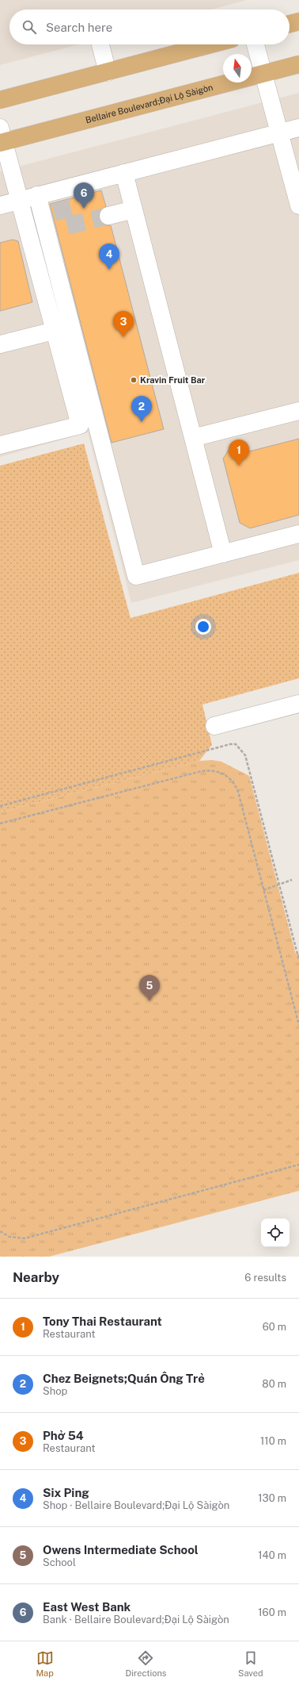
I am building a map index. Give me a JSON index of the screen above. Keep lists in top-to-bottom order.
{
  "streets": {
    "main road": ["Bellaire Boulevard;Đại Lộ Sàigòn"]
  },
  "places": ["Kravin Fruit Bar"],
  "north": "top",
  "page": {
    "search": "Search here",
    "pins": [
      "6",
      "4",
      "3",
      "2",
      "1",
      "5"
    ],
    "heading": ["Nearby", "6 results"],
    "list": [
      {
        "mark": "1",
        "name": "Tony Thai Restaurant",
        "note": "Restaurant",
        "value": "60 m"
      },
      {
        "mark": "2",
        "name": "Chez Beignets;Quán Ông Trẻ",
        "note": "Shop",
        "value": "80 m"
      },
      {
        "mark": "3",
        "name": "Phở 54",
        "note": "Restaurant",
        "value": "110 m"
      },
      {
        "mark": "4",
        "name": "Six Ping",
        "note": "Shop · Bellaire Boulevard;Đại Lộ Sàigòn",
        "value": "130 m"
      },
      {
        "mark": "5",
        "name": "Owens Intermediate School",
        "note": "School",
        "value": "140 m"
      },
      {
        "mark": "6",
        "name": "East West Bank",
        "note": "Bank · Bellaire Boulevard;Đại Lộ Sàigòn",
        "value": "160 m"
      }
    ],
    "nav": ["Map", "Directions", "Saved"]
  }
}
